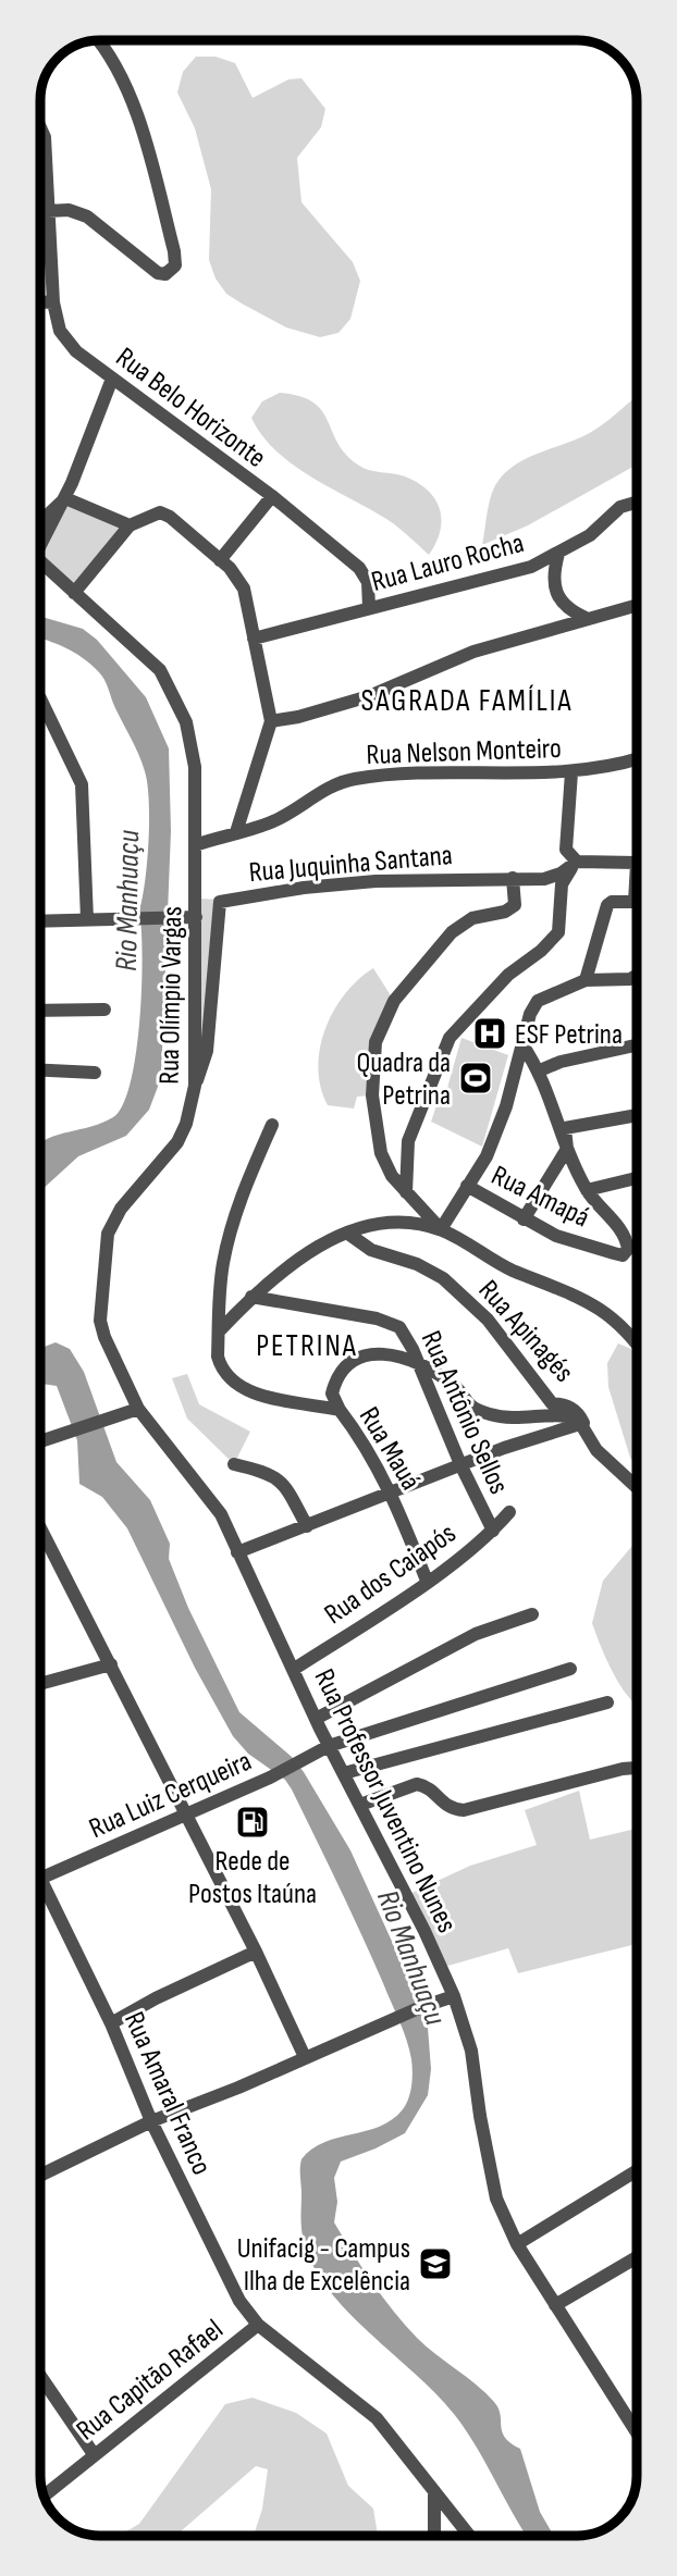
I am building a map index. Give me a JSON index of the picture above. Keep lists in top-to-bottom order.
{
  "streets": {
    "street": [
      "Rua Belo Horizonte",
      "Rua Lauro Rocha",
      "Rua Nelson Monteiro",
      "Rua Juquinha Santana",
      "Rua Olímpio Vargas",
      "Rua Amapá",
      "Rua Apinagés",
      "Rua Antônio Sellos",
      "Rua Mauá",
      "Rua dos Caiapós",
      "Rua Luiz Cerqueira",
      "Rua Professor Juventino Nunes",
      "Rua Amaral Franco",
      "Rua Capitão Rafael"
    ]
  },
  "crossings": [
    ["Rua Belo Horizonte", "Rua Lauro Rocha"],
    ["Rua Nelson Monteiro", "Rua Olímpio Vargas"],
    ["Rua Juquinha Santana", "Rua Olímpio Vargas"],
    ["Rua Olímpio Vargas", "Rua Professor Juventino Nunes"],
    ["Rua Antônio Sellos", "Rua dos Caiapós"],
    ["Rua Mauá", "Rua dos Caiapós"],
    ["Rua dos Caiapós", "Rua Professor Juventino Nunes"],
    ["Rua Luiz Cerqueira", "Rua Professor Juventino Nunes"],
    ["Rua Luiz Cerqueira", "Rua Amaral Franco"],
    ["Rua Amaral Franco", "Rua Capitão Rafael"]
  ],
  "districts": ["SAGRADA FAMÍLIA", "PETRINA"],
  "water": ["Rio Manhuaçu"],
  "places": {
    "hospital": ["ESF Petrina"],
    "sports": ["Quadra da Petrina"],
    "fuel station": ["Rede de Postos Itaúna"],
    "school or university": ["Unifacig - Campus Ilha de Excelência"]
  }
}
